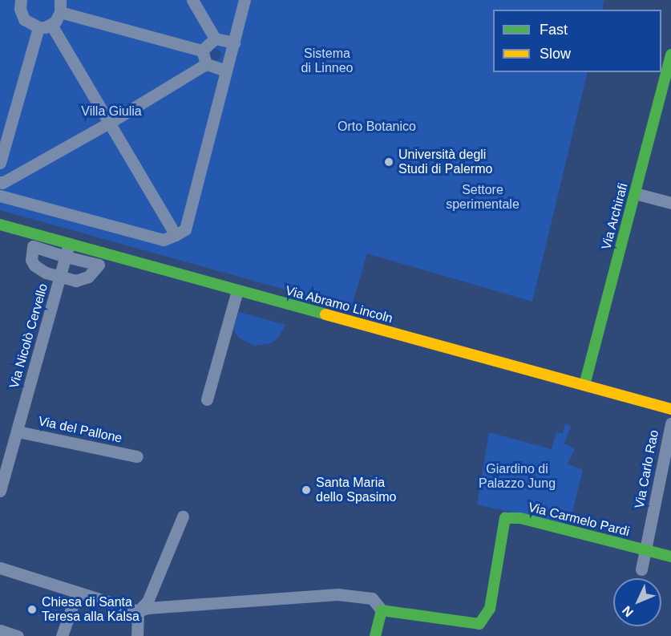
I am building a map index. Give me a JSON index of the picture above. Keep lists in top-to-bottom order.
{
  "streets": {
    "street": [
      "Via Archirafi",
      "Via Abramo Lincoln",
      "Via Nicolò Cervello",
      "Via del Pallone",
      "Via Carlo Rao",
      "Via Carmelo Pardi"
    ]
  },
  "crossings": [
    ["Via Archirafi", "Via Abramo Lincoln"],
    ["Via Abramo Lincoln", "Via Nicolò Cervello"],
    ["Via Nicolò Cervello", "Via del Pallone"],
    ["Via Carlo Rao", "Via Carmelo Pardi"]
  ],
  "parks": [
    "Sistema di Linneo",
    "Villa Giulia",
    "Orto Botanico",
    "Settore sperimentale",
    "Giardino di Palazzo Jung"
  ],
  "places": ["Università degli Studi di Palermo", "Santa Maria dello Spasimo", "Chiesa di Santa Teresa alla Kalsa"],
  "legend": ["Fast", "Slow"],
  "north": "bottom left"
}
